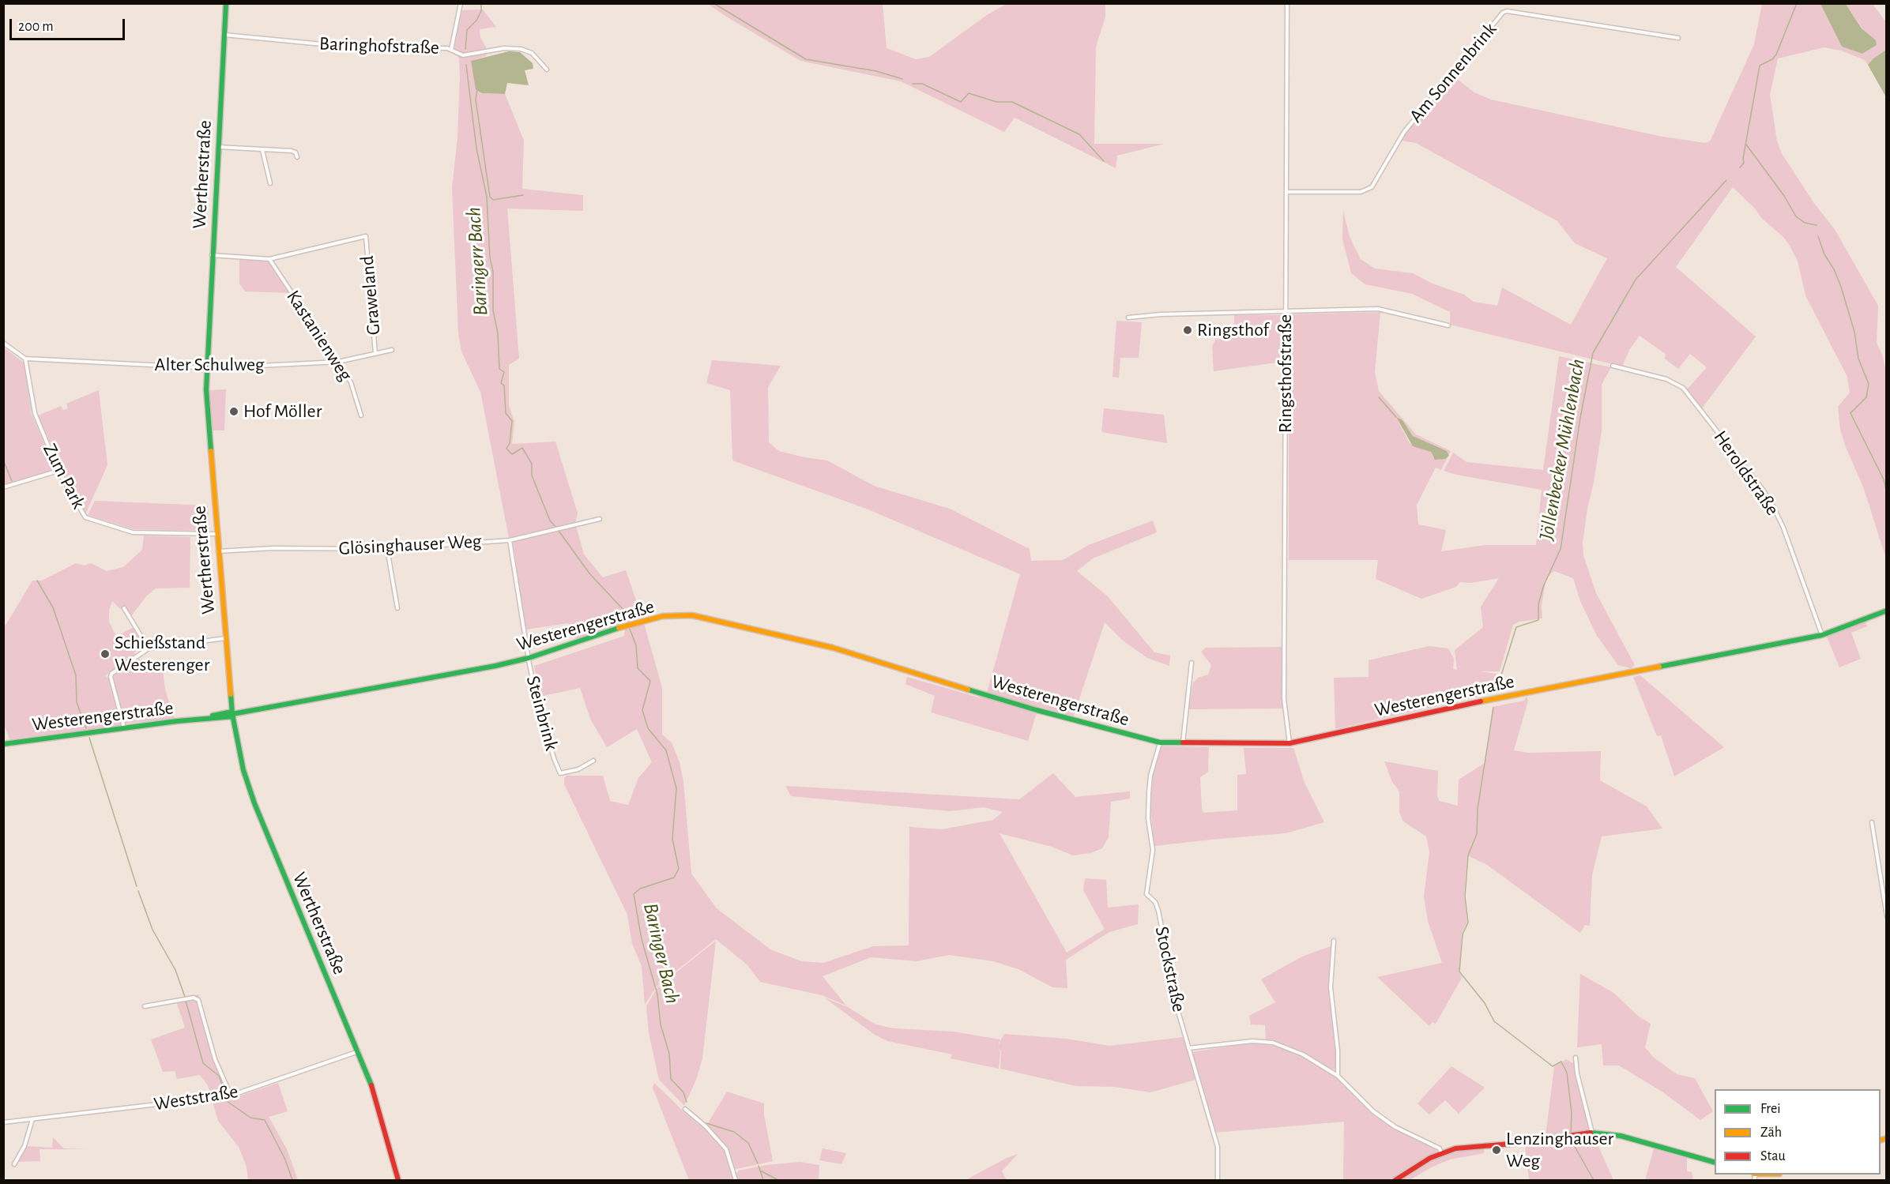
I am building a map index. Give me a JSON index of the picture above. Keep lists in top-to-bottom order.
{
  "streets": {
    "street": [
      "Baringhofstraße",
      "Am Sonnenbrink",
      "Wertherstraße",
      "Graweland",
      "Kastanienweg",
      "Alter Schulweg",
      "Ringsthofstraße",
      "Heroldstraße",
      "Zum Park",
      "Glösinghauser Weg",
      "Westerengerstraße",
      "Steinbrink",
      "Stockstraße",
      "Weststraße"
    ]
  },
  "crossings": [
    ["Baringhofstraße", "Wertherstraße"],
    ["Am Sonnenbrink", "Ringsthofstraße"],
    ["Wertherstraße", "Alter Schulweg"],
    ["Wertherstraße", "Zum Park"],
    ["Wertherstraße", "Glösinghauser Weg"],
    ["Wertherstraße", "Westerengerstraße"],
    ["Wertherstraße", "Weststraße"],
    ["Graweland", "Kastanienweg"],
    ["Graweland", "Alter Schulweg"],
    ["Kastanienweg", "Alter Schulweg"],
    ["Alter Schulweg", "Zum Park"],
    ["Ringsthofstraße", "Westerengerstraße"],
    ["Heroldstraße", "Westerengerstraße"],
    ["Glösinghauser Weg", "Steinbrink"],
    ["Westerengerstraße", "Steinbrink"],
    ["Westerengerstraße", "Stockstraße"]
  ],
  "water": ["Baringerr Bach", "Jöllenbecker Mühlenbach", "Baringer Bach"],
  "places": [
    "Ringsthof",
    "Hof Möller",
    "Schießstand Westerenger",
    "Lenzinghauser Weg"
  ],
  "legend": ["Frei", "Zäh", "Stau"],
  "scale_bar": "200 m"
}
